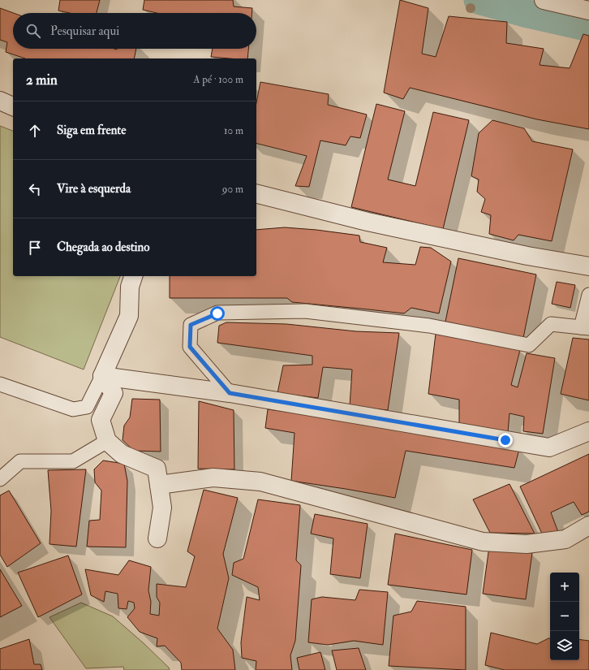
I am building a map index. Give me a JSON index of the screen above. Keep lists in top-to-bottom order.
{
  "page": {
    "search": "Pesquisar aqui",
    "heading": ["2 min", "A pé · 100 m"],
    "list": [
      ["Siga em frente", "10 m"],
      ["Vire à esquerda", "90 m"],
      "Chegada ao destino"
    ],
    "map_buttons": ["+", "−"]
  }
}
